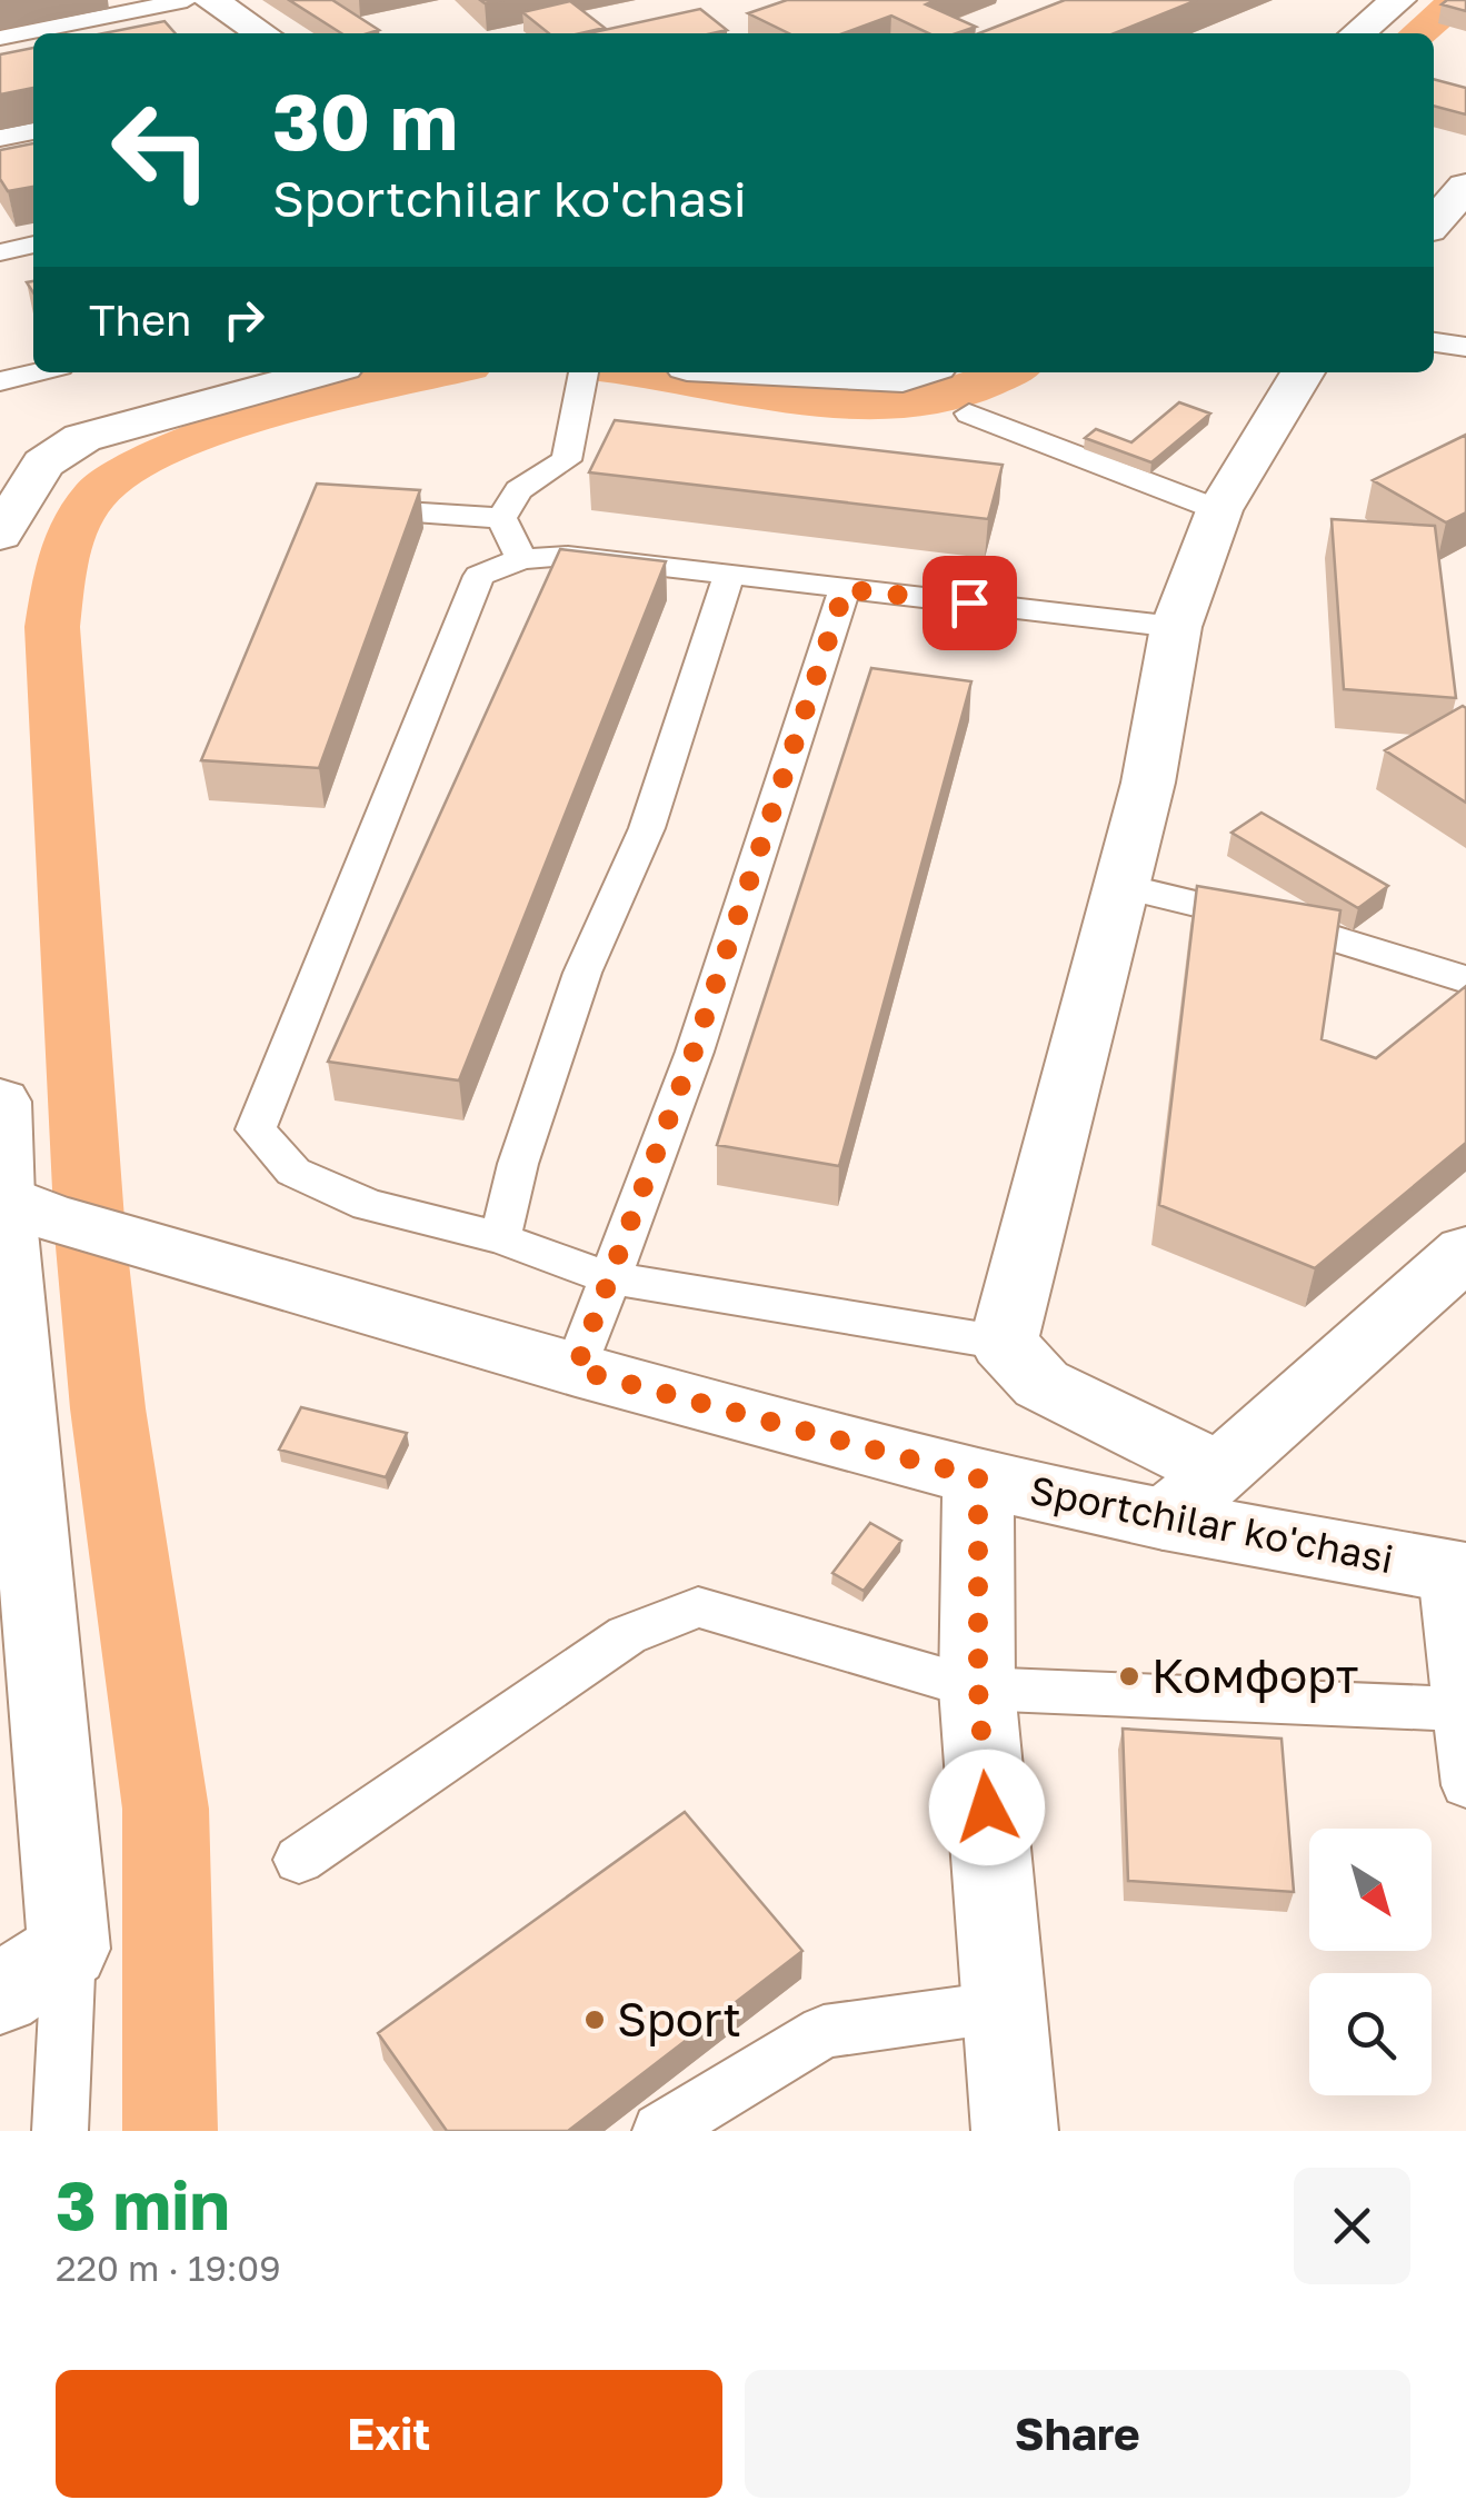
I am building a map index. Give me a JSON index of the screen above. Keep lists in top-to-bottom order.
{
  "streets": {
    "street": ["Sportchilar ko'chasi"]
  },
  "places": ["Комфорт", "Sport"],
  "north": "bottom right",
  "page": {
    "turn": ["30 m", "Sportchilar ko'chasi"],
    "then": "Then",
    "heading": ["3 min", "220 m · 19:09"],
    "buttons": ["Exit", "Share"]
  }
}
